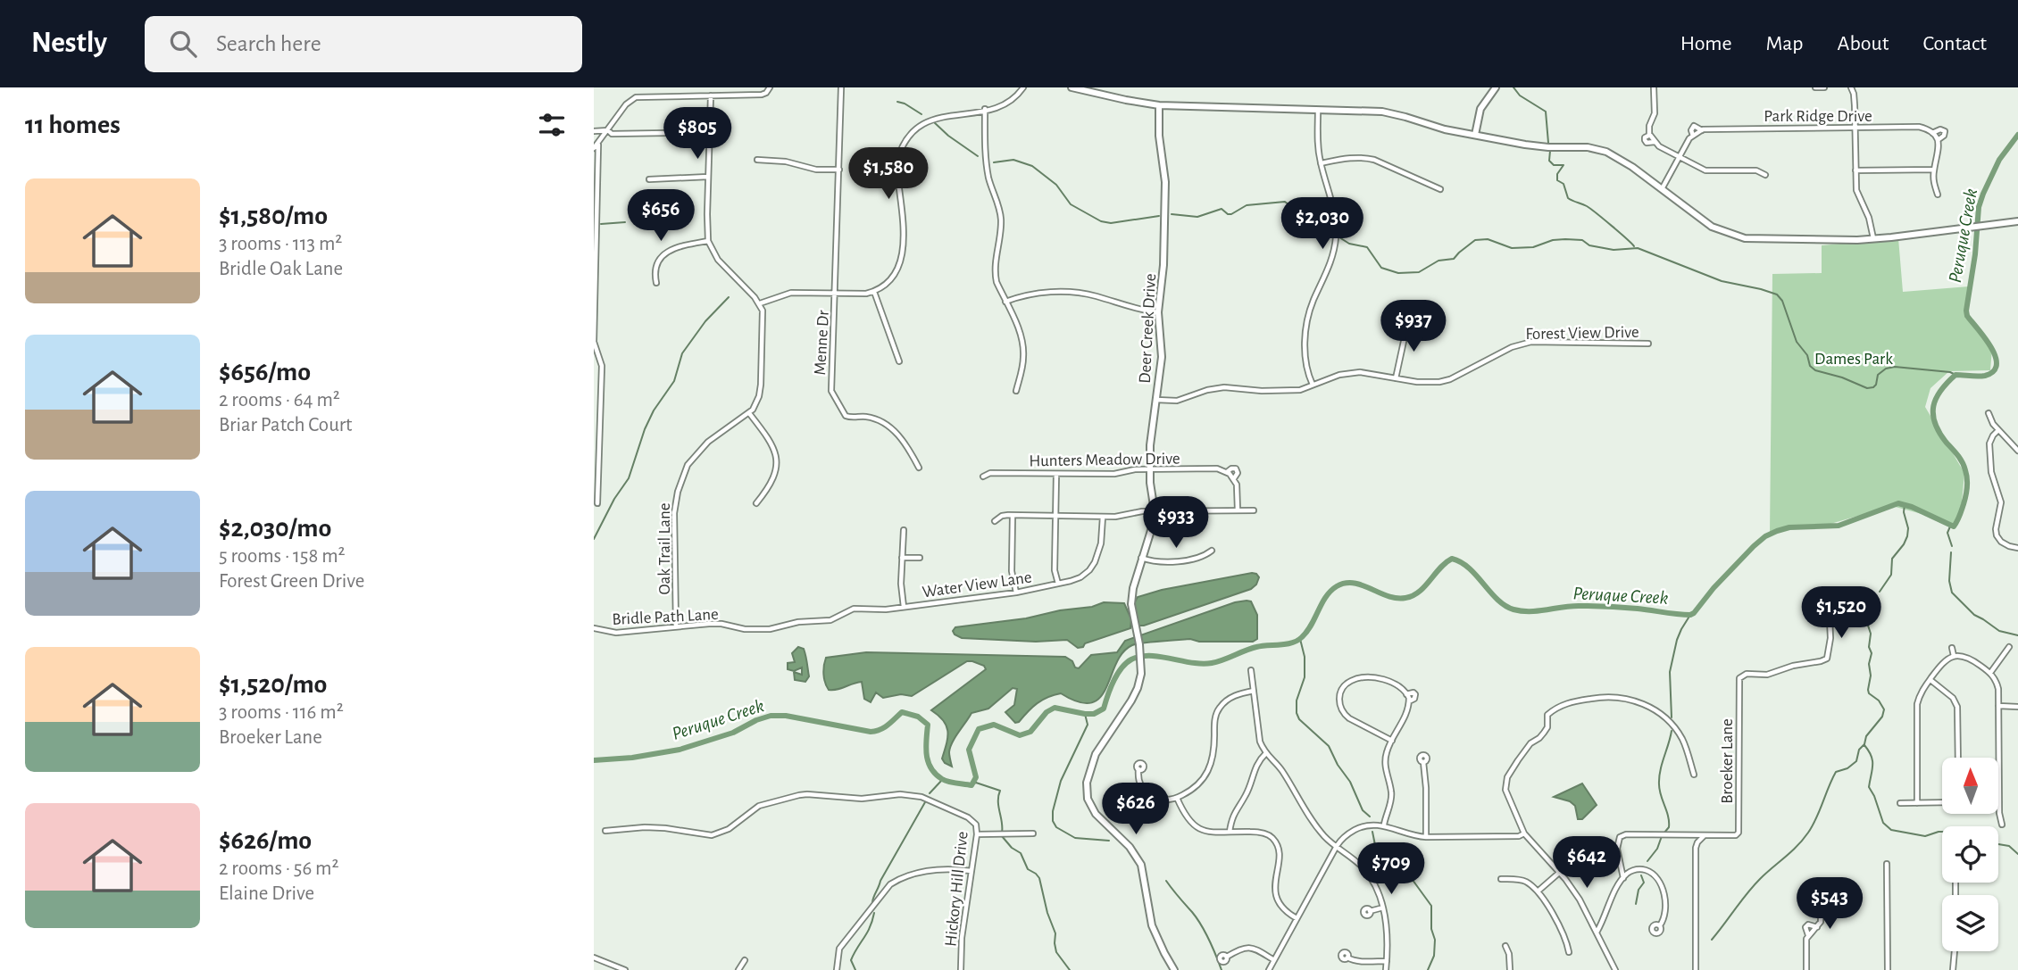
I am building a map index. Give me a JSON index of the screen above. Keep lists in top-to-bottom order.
{
  "streets": {
    "main road": ["Deer Creek Drive"],
    "street": [
      "Park Ridge Drive",
      "Forest View Drive",
      "Menne Dr",
      "Hunters Meadow Drive",
      "Oak Trail Lane",
      "Water View Lane",
      "Bridle Path Lane",
      "Broeker Lane",
      "Hickory Hill Drive"
    ]
  },
  "crossings": [
    ["Deer Creek Drive", "Forest View Drive"],
    ["Deer Creek Drive", "Hunters Meadow Drive"],
    ["Oak Trail Lane", "Bridle Path Lane"],
    ["Water View Lane", "Bridle Path Lane"]
  ],
  "water": ["Peruque Creek"],
  "parks": ["Dames Park"],
  "north": "top",
  "page": {
    "header": "Nestly",
    "search": "Search here",
    "nav": [
      "Home",
      "Map",
      "About",
      "Contact"
    ],
    "heading": "11 homes",
    "price": [
      "$805",
      "$1,580",
      "$656",
      "$2,030",
      "$937",
      "$933",
      "$1,520",
      "$626",
      "$642",
      "$709",
      "$543"
    ],
    "list": [
      {
        "name": "$1,580/mo",
        "note": "3 rooms · 113 m² · Bridle Oak Lane"
      },
      {
        "name": "$656/mo",
        "note": "2 rooms · 64 m² · Briar Patch Court"
      },
      {
        "name": "$2,030/mo",
        "note": "5 rooms · 158 m² · Forest Green Drive"
      },
      {
        "name": "$1,520/mo",
        "note": "3 rooms · 116 m² · Broeker Lane"
      },
      {
        "name": "$626/mo",
        "note": "2 rooms · 56 m² · Elaine Drive"
      }
    ]
  }
}
